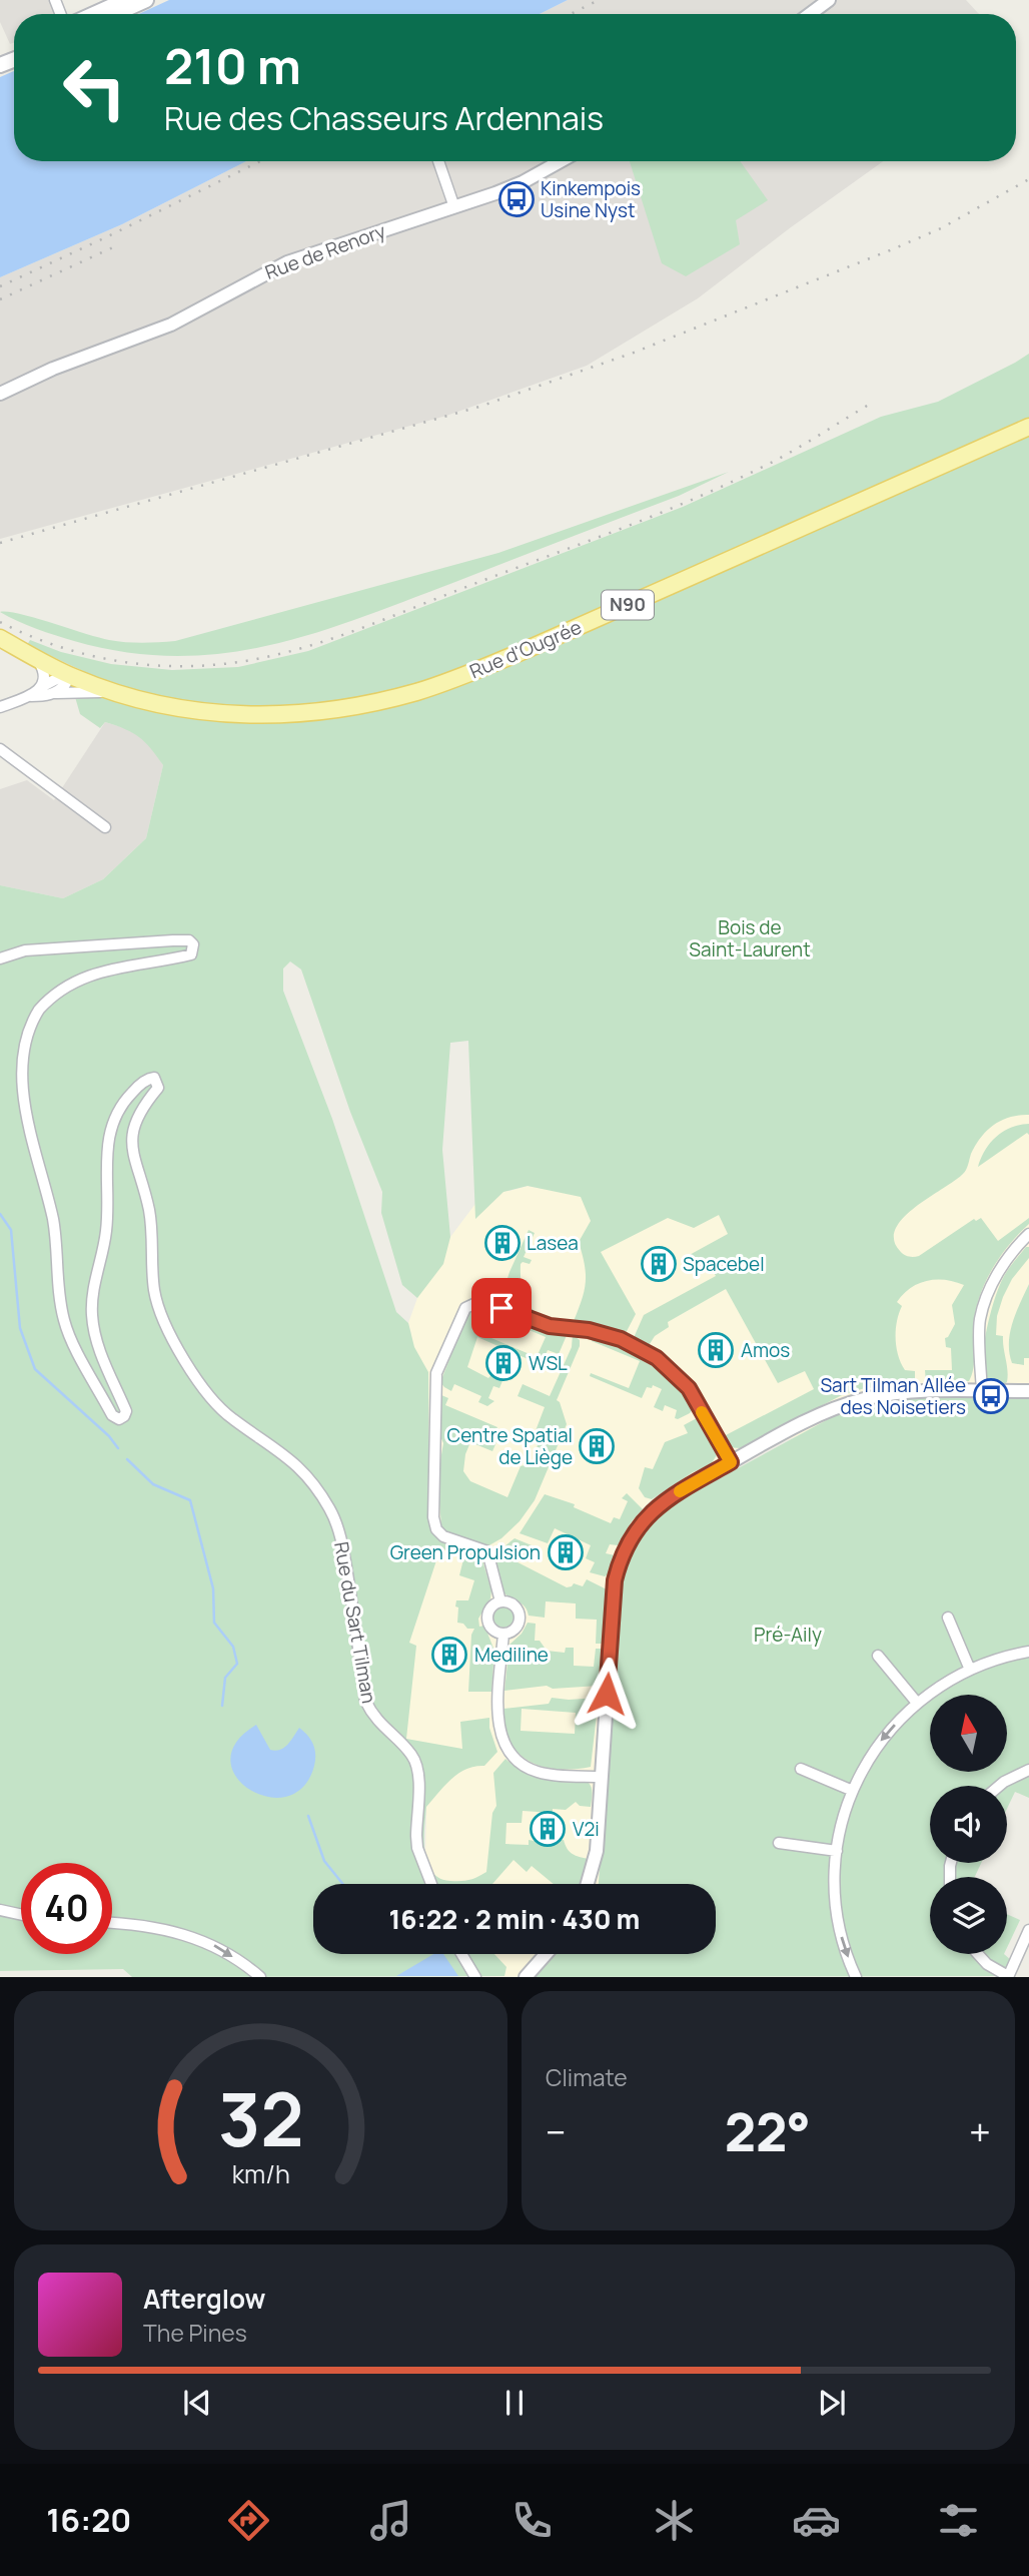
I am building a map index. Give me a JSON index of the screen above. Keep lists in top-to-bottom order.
{
  "streets": {
    "main road": ["N90", "Rue d'Ougrée"],
    "street": ["Rue de Renory", "Rue du Sart Tilman"]
  },
  "crossings": [
    ["N90", "Rue d'Ougrée"]
  ],
  "parks": ["Bois de Saint-Laurent", "Pré-Aily"],
  "places": {
    "bus stop": ["Kinkempois Usine Nyst", "Sart Tilman Allée des Noisetiers"],
    "building": [
      "Lasea",
      "Spacebel",
      "Amos",
      "WSL",
      "Centre Spatial de Liège",
      "Green Propulsion",
      "Mediline",
      "V2i"
    ]
  },
  "north": "top",
  "page": {
    "turn": ["210 m", "Rue des Chasseurs Ardennais"],
    "limit": "40",
    "trip": "16:22 · 2 min · 430 m",
    "tile": "Climate",
    "heat": ["−", "22°", "+"],
    "song": ["Afterglow", "The Pines"],
    "tabs": "16:20",
    "gauge": ["32", "km/h"]
  }
}
